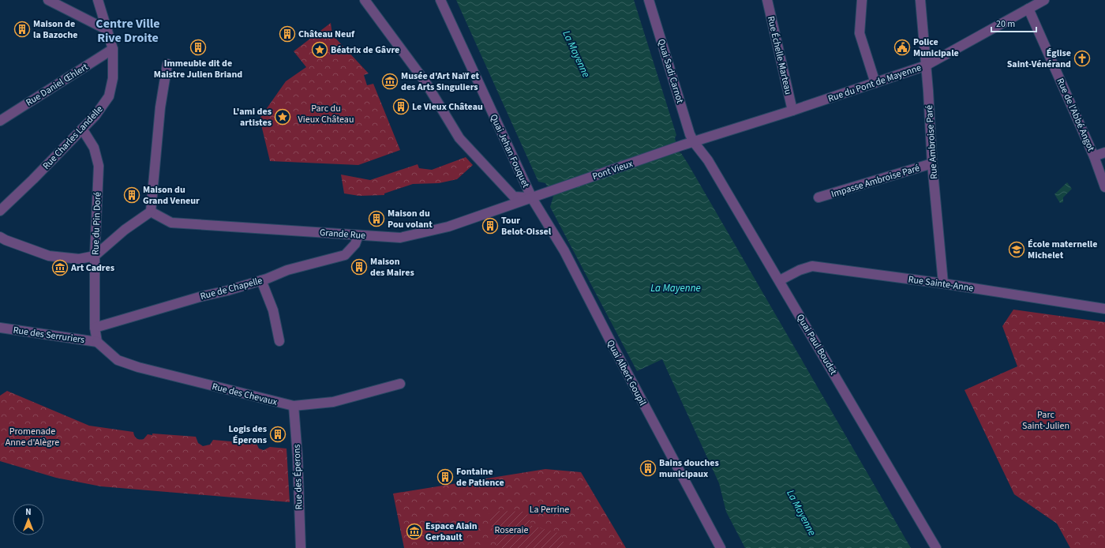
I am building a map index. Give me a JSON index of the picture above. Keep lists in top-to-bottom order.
{
  "streets": {
    "street": [
      "Rue Échelle Marteau",
      "Quai Sadi Carnot",
      "Rue du Pont de Mayenne",
      "Rue Daniel Œhlert",
      "Rue de l'Abbé Angot",
      "Rue Charles Landelle",
      "Rue Ambroise Paré",
      "Quai Jehan Fouquet",
      "Pont Vieux",
      "Impasse Ambroise Paré",
      "Rue du Pin Doré",
      "Grande Rue",
      "Rue Sainte-Anne",
      "Rue de Chapelle",
      "Rue des Serruriers",
      "Quai Paul Boudet",
      "Quai Albert Goupil",
      "Rue des Chevaux",
      "Rue des Éperons"
    ]
  },
  "crossings": [
    ["Rue Échelle Marteau", "Rue du Pont de Mayenne"],
    ["Quai Sadi Carnot", "Rue du Pont de Mayenne"],
    ["Quai Sadi Carnot", "Pont Vieux"],
    ["Quai Sadi Carnot", "Quai Paul Boudet"],
    ["Rue du Pont de Mayenne", "Rue de l'Abbé Angot"],
    ["Rue du Pont de Mayenne", "Rue Ambroise Paré"],
    ["Rue du Pont de Mayenne", "Pont Vieux"],
    ["Rue du Pont de Mayenne", "Quai Paul Boudet"],
    ["Rue Daniel Œhlert", "Rue Charles Landelle"],
    ["Rue Charles Landelle", "Rue du Pin Doré"],
    ["Rue Ambroise Paré", "Impasse Ambroise Paré"],
    ["Rue Ambroise Paré", "Rue Sainte-Anne"],
    ["Quai Jehan Fouquet", "Pont Vieux"],
    ["Quai Jehan Fouquet", "Grande Rue"],
    ["Quai Jehan Fouquet", "Quai Albert Goupil"],
    ["Pont Vieux", "Grande Rue"],
    ["Pont Vieux", "Quai Paul Boudet"],
    ["Pont Vieux", "Quai Albert Goupil"],
    ["Rue du Pin Doré", "Rue de Chapelle"],
    ["Rue du Pin Doré", "Rue des Serruriers"],
    ["Rue du Pin Doré", "Rue des Chevaux"],
    ["Grande Rue", "Rue de Chapelle"],
    ["Grande Rue", "Quai Albert Goupil"],
    ["Rue Sainte-Anne", "Quai Paul Boudet"],
    ["Rue des Serruriers", "Rue des Chevaux"],
    ["Rue des Chevaux", "Rue des Éperons"]
  ],
  "districts": ["Centre Ville Rive Droite"],
  "water": ["La Mayenne"],
  "parks": [
    "Parc du Vieux Château",
    "Parc Saint-Julien",
    "Promenade Anne d'Alègre",
    "La Perrine",
    "Roseraie"
  ],
  "places": {
    "building": [
      "Maison de la Bazoche",
      "Château Neuf",
      "Immeuble dit de Maistre Julien Briand",
      "Le Vieux Château",
      "Maison du Grand Veneur",
      "Maison du Pou volant",
      "Tour Belot-Oissel",
      "Maison des Maires",
      "Logis des Éperons",
      "Bains douches municipaux",
      "Fontaine de Patience"
    ],
    "public building": ["Police Municipale"],
    "place": ["Béatrix de Gâvre", "L'ami des artistes"],
    "church": ["Église Saint-Vénérand"],
    "museum": ["Musée d'Art Naïf et des Arts Singuliers", "Art Cadres", "Espace Alain Gerbault"],
    "school or university": ["École maternelle Michelet"]
  },
  "scale_bar": "20 m",
  "north": "top"
}
